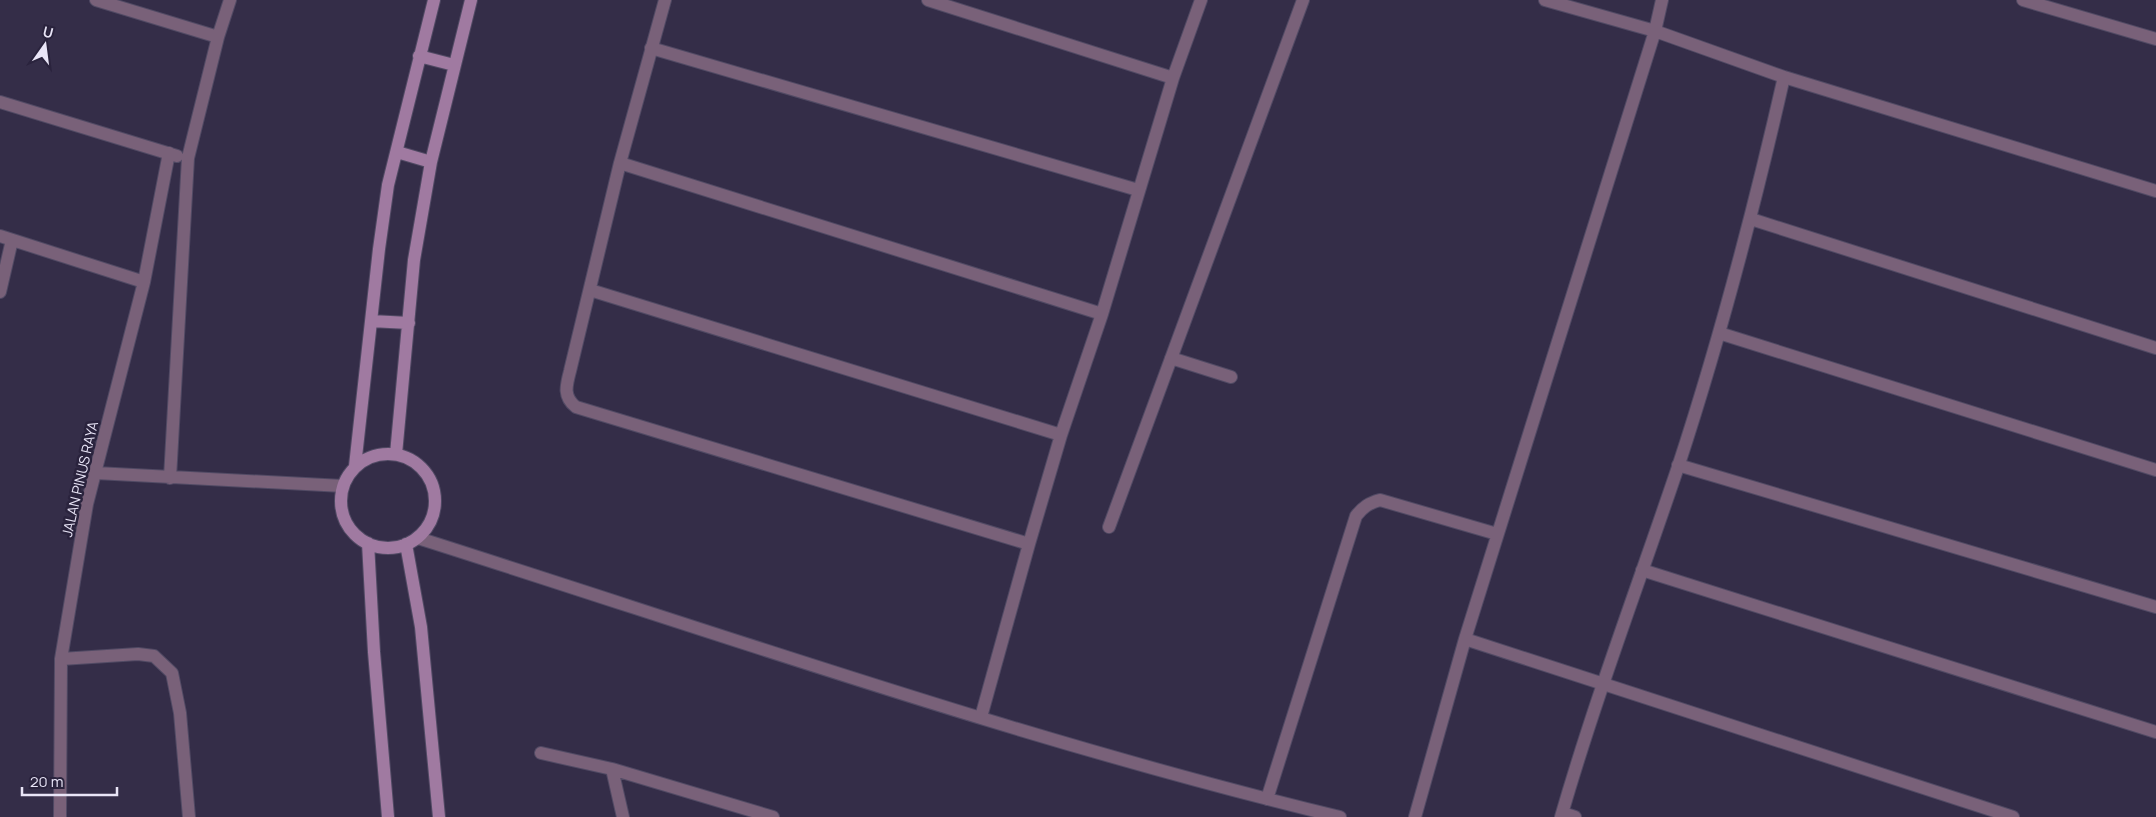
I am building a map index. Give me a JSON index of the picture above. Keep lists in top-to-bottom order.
{
  "streets": {
    "street": ["JALAN PINUS RAYA"]
  },
  "scale_bar": "20 m",
  "north": "top"
}
